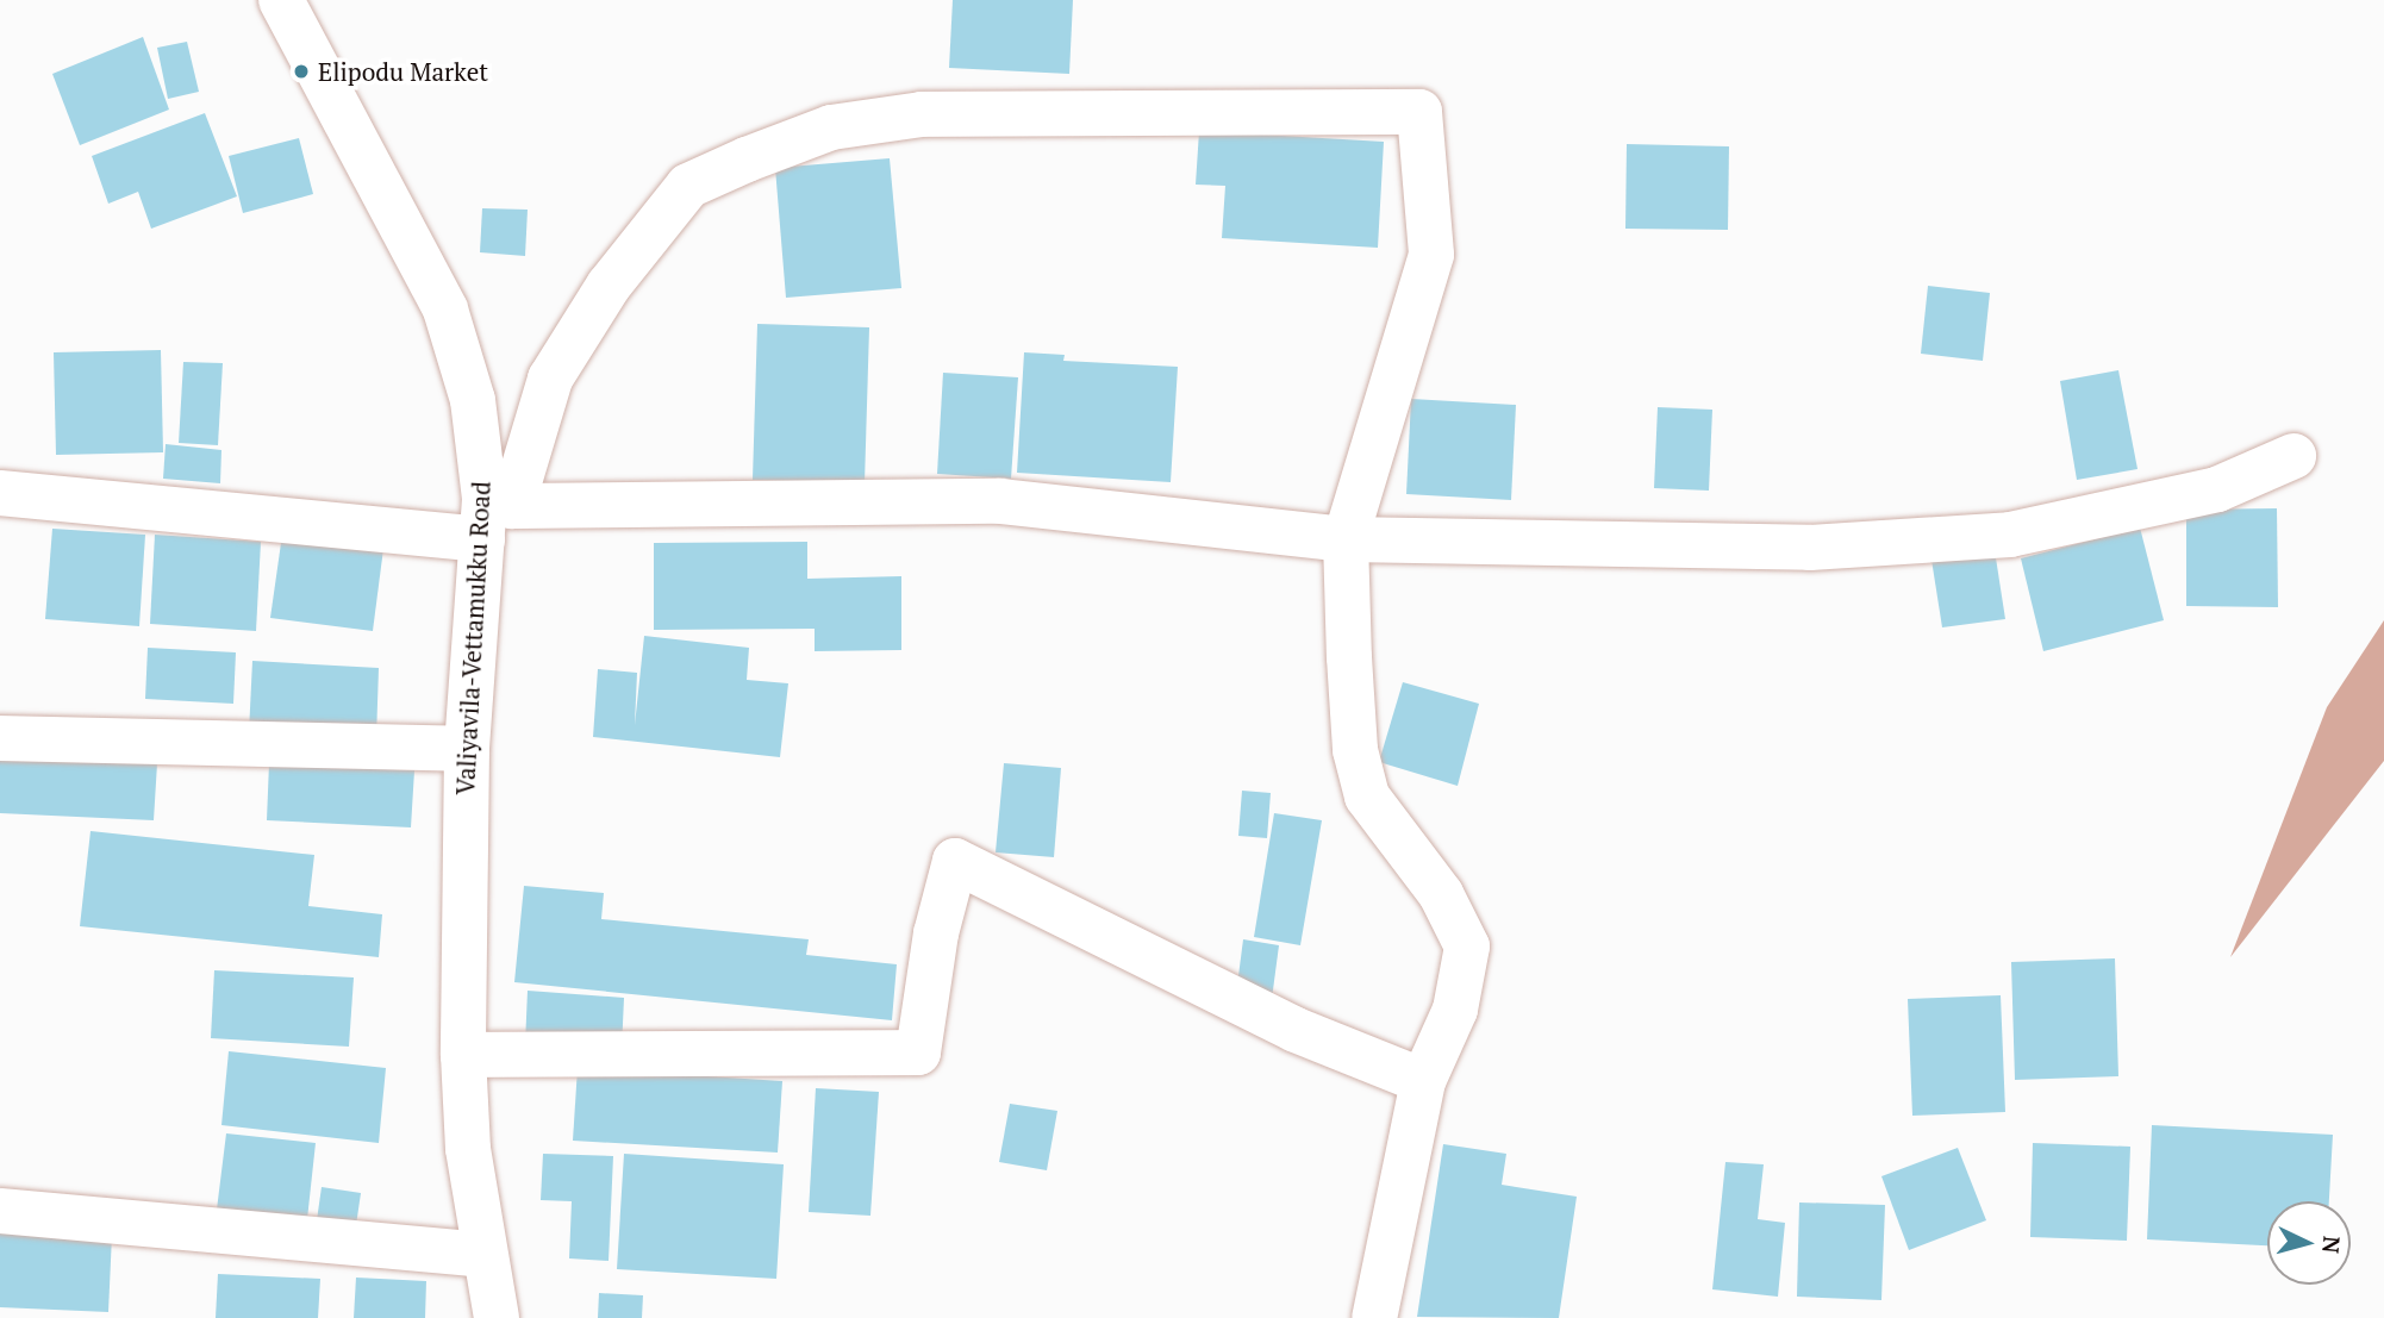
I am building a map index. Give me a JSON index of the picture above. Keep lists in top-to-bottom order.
{
  "streets": {
    "street": ["Valiyavila-Vettamukku Road"]
  },
  "places": ["Elipodu Market"],
  "north": "right"
}
